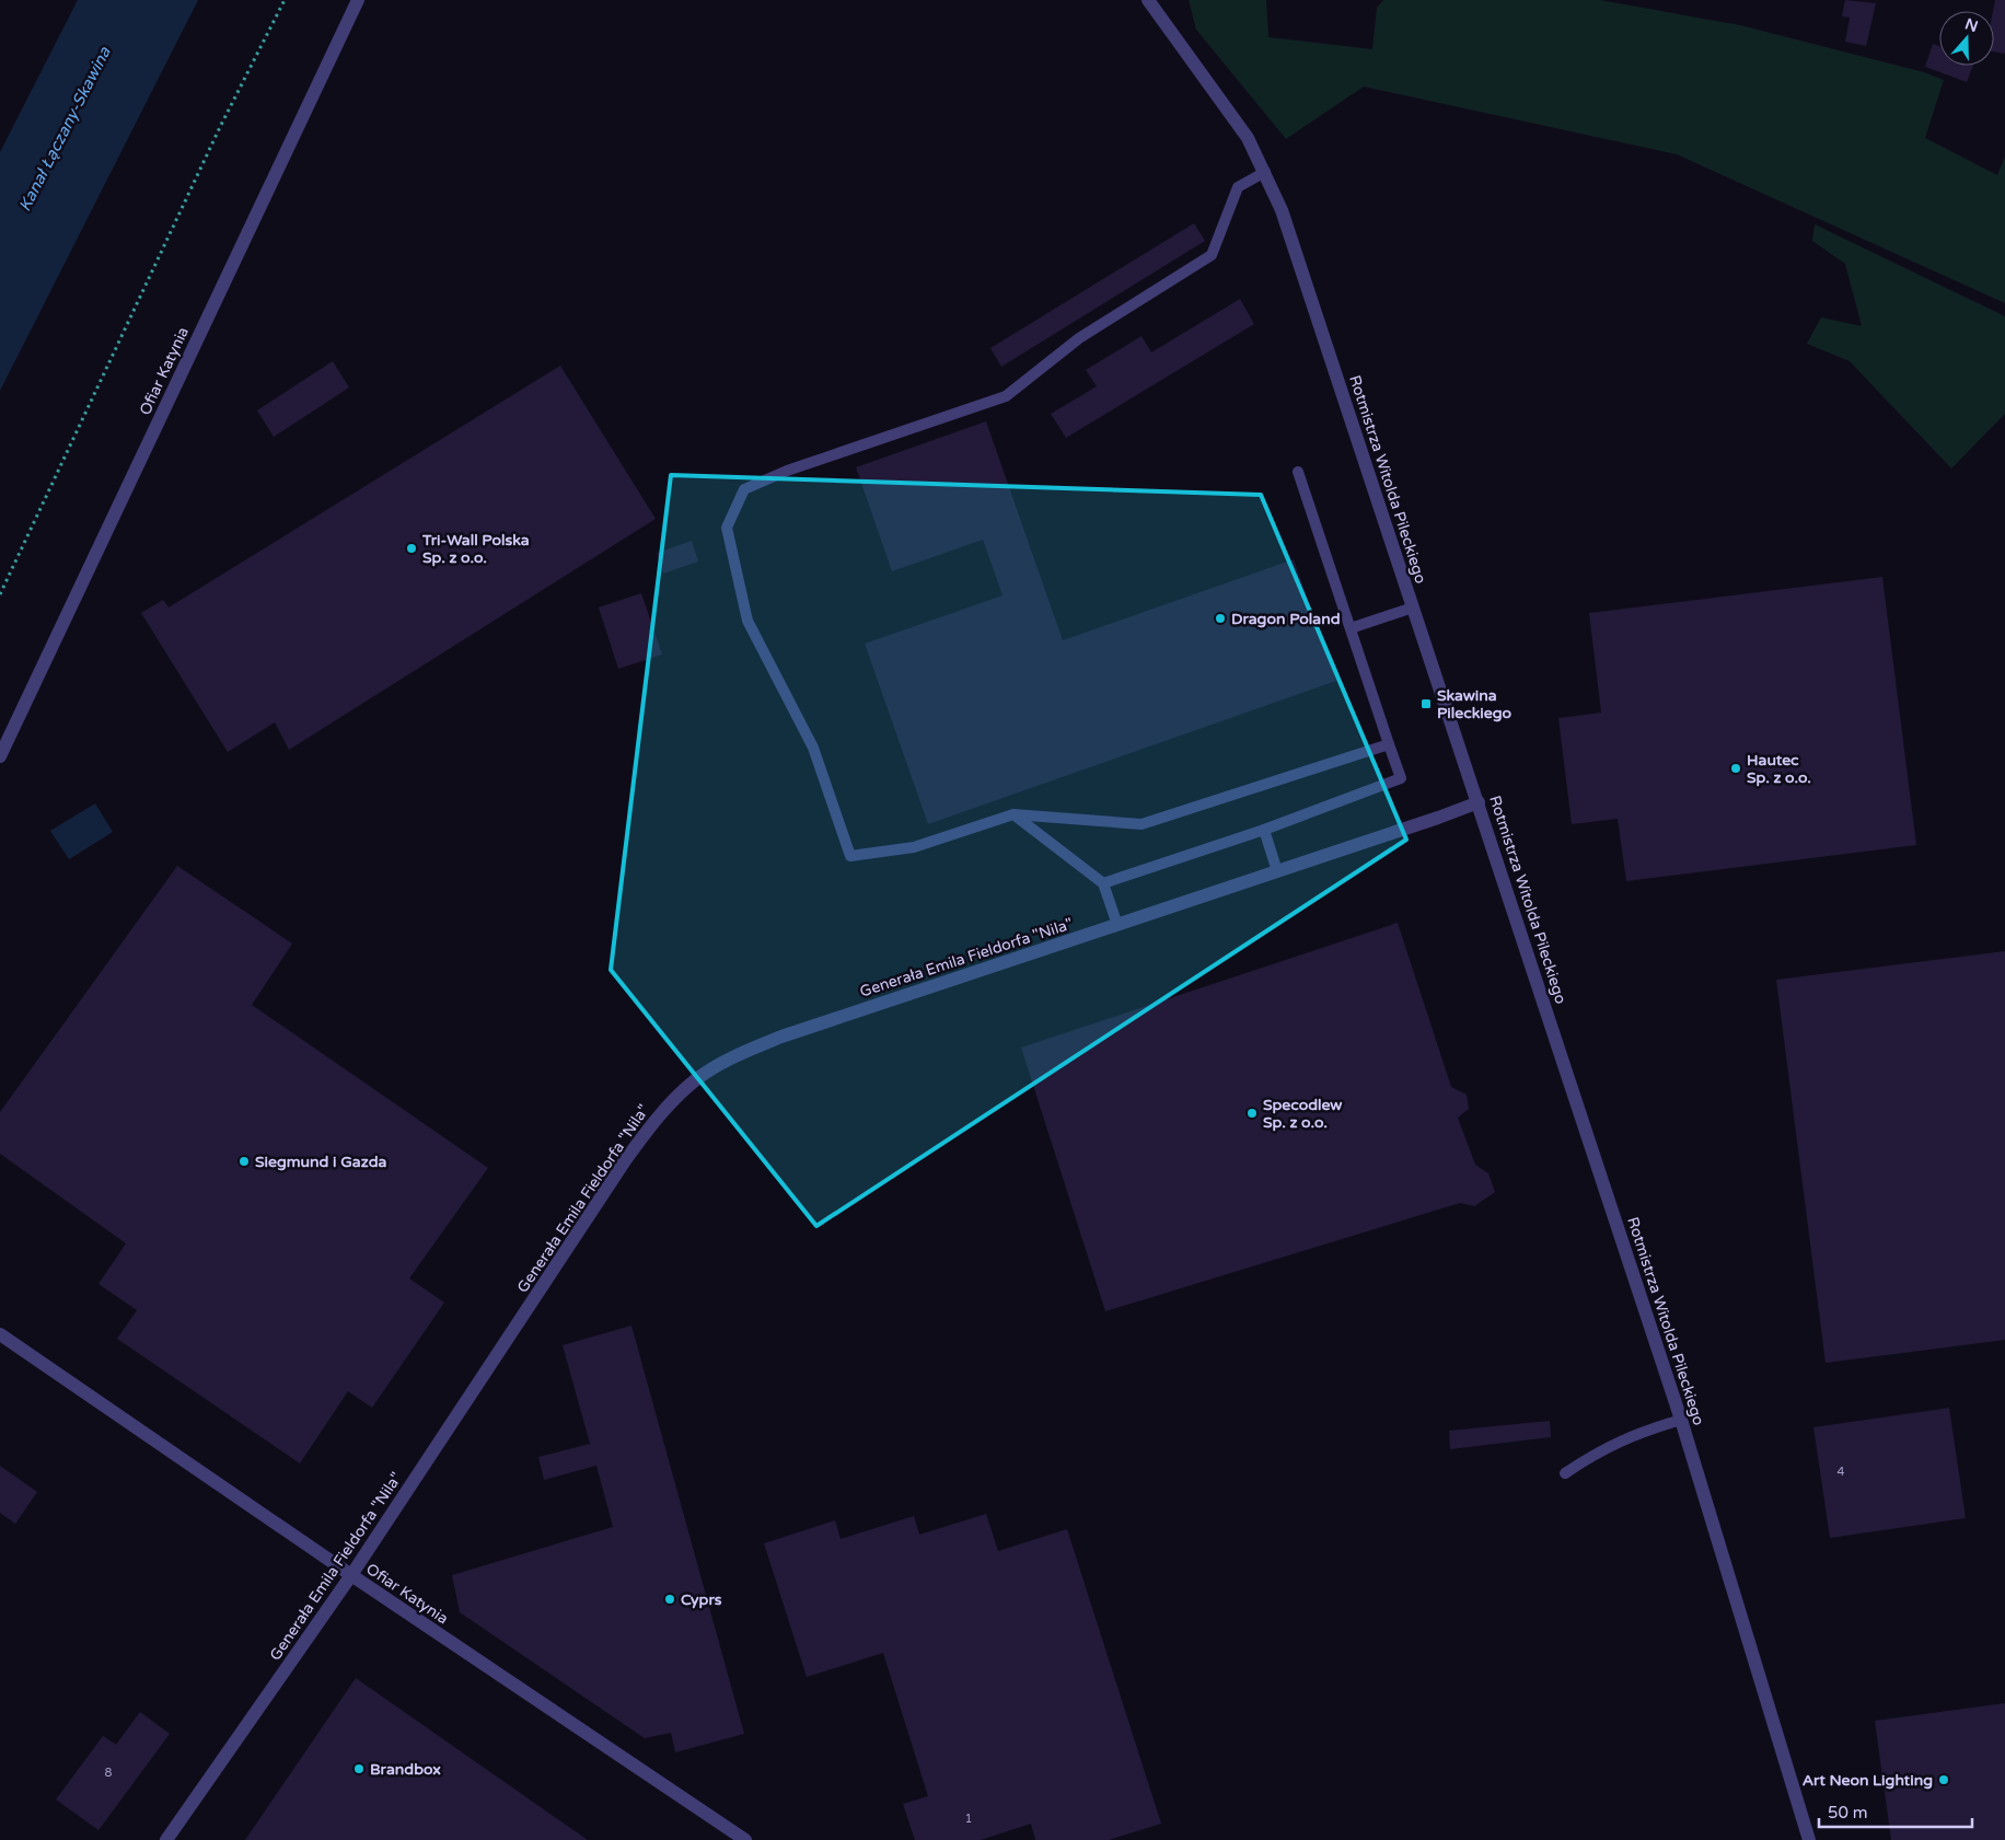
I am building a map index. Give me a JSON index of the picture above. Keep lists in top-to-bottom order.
{
  "streets": {
    "street": ["Ofiar Katynia", "Rotmistrza Witolda Pileckiego", "Generała Emila Fieldorfa \"Nila\""]
  },
  "crossings": [
    ["Ofiar Katynia", "Generała Emila Fieldorfa \"Nila\""],
    ["Rotmistrza Witolda Pileckiego", "Generała Emila Fieldorfa \"Nila\""]
  ],
  "water": ["Kanał Łączany-Skawina"],
  "places": {
    "other": [
      "Tri-Wall Polska Sp. z o.o.",
      "Dragon Poland",
      "Hautec Sp. z o.o.",
      "Specodlew Sp. z o.o.",
      "Siegmund i Gazda",
      "Cyprs",
      "Brandbox",
      "Art Neon Lighting"
    ],
    "transit": ["Skawina Pileckiego"]
  },
  "house_numbers": ["4", "8", "1"],
  "scale_bar": "50 m",
  "north": "top"
}
